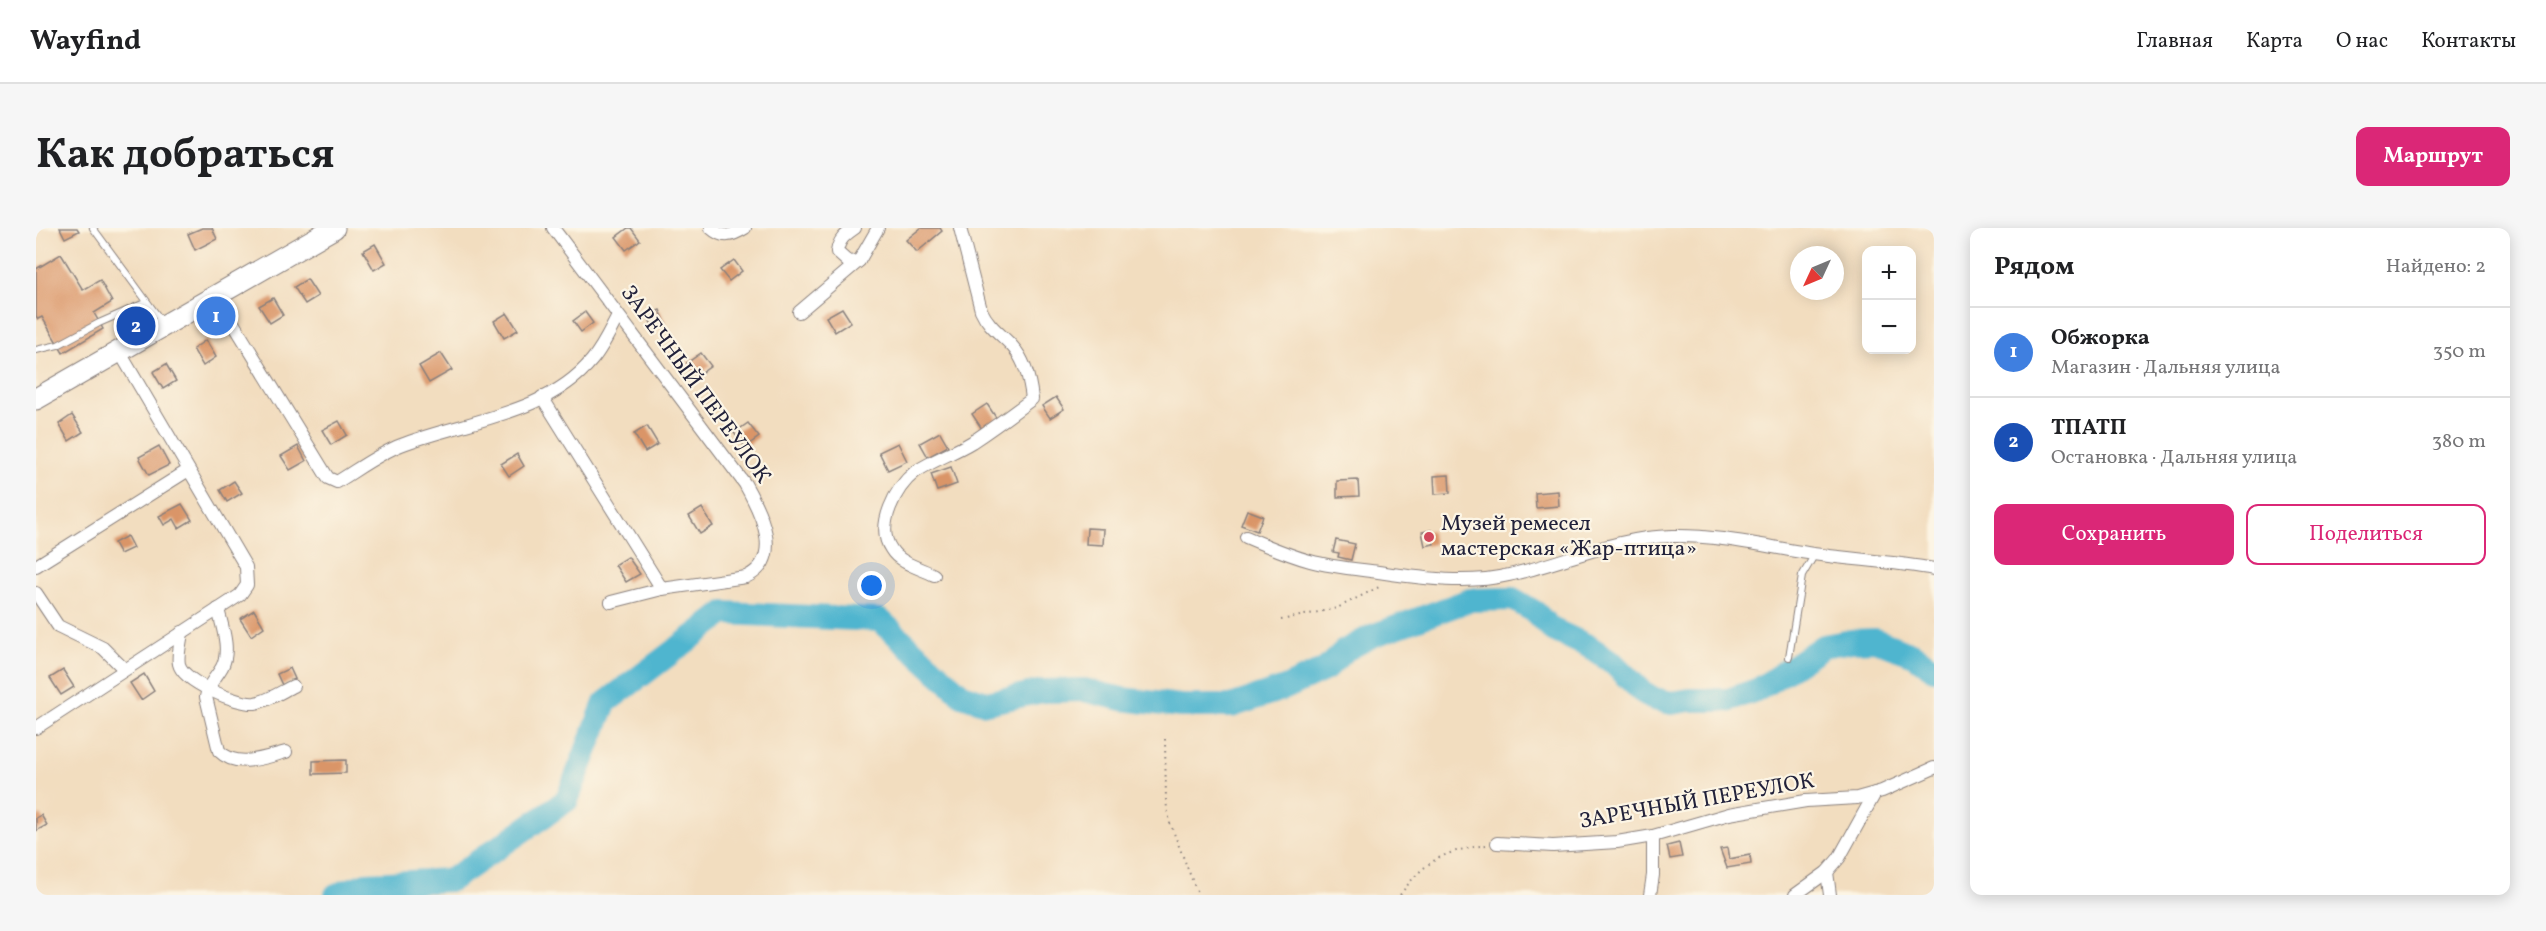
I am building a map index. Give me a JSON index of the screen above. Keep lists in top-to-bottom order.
{
  "streets": {
    "street": ["ЗАРЕЧНЫЙ ПЕРЕУЛОК"]
  },
  "places": ["Музей ремесел мастерская «Жар-птица»"],
  "north": "bottom left",
  "page": {
    "header": "Wayfind",
    "nav": [
      "Главная",
      "Карта",
      "О нас",
      "Контакты"
    ],
    "title": "Как добраться",
    "buttons": [
      "Маршрут",
      ["Сохранить", "Поделиться"]
    ],
    "heading": ["Рядом", "Найдено: 2"],
    "map_buttons": ["+", "−"],
    "pins": ["1", "2"],
    "list": [
      {
        "mark": "1",
        "name": "Обжорка",
        "note": "Магазин · Дальняя улица",
        "value": "350 m"
      },
      {
        "mark": "2",
        "name": "ТПАТП",
        "note": "Остановка · Дальняя улица",
        "value": "380 m"
      }
    ]
  }
}
